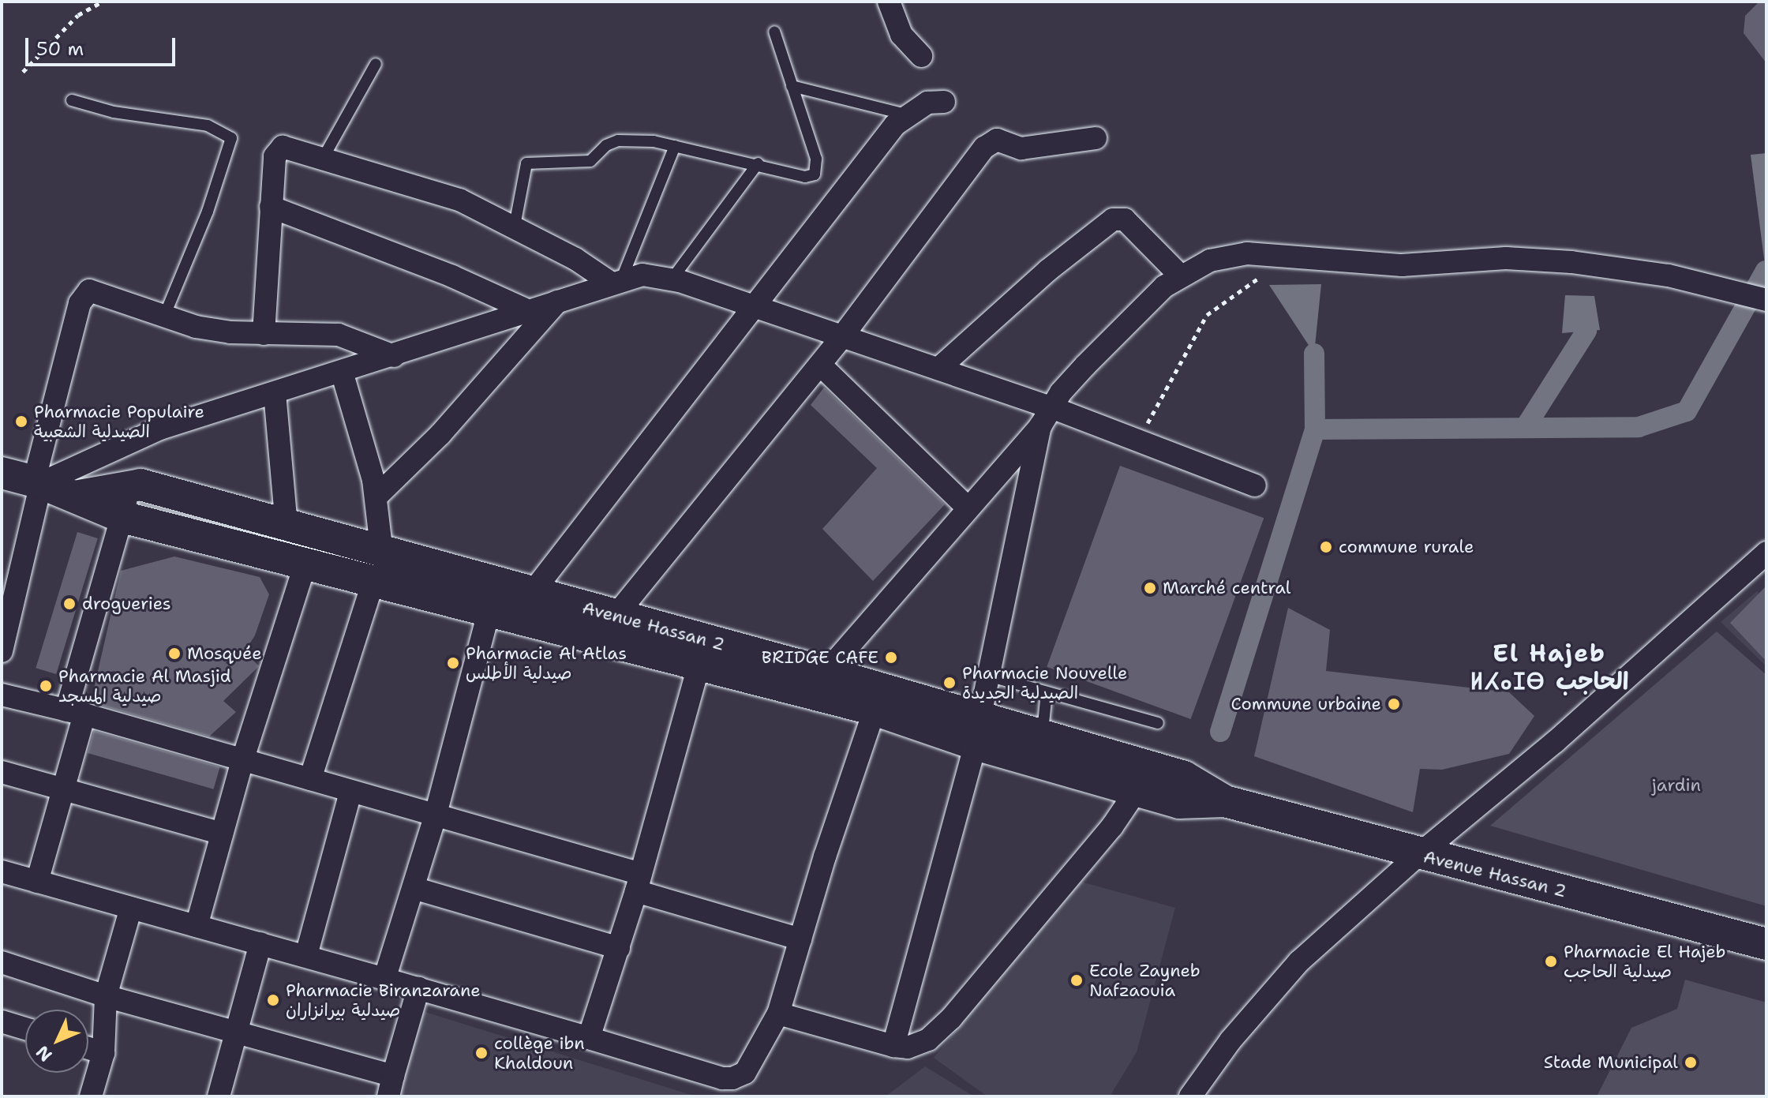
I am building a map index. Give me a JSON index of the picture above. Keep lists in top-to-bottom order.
{
  "streets": {
    "main road": ["Avenue Hassan 2"]
  },
  "districts": ["El Hajeb ⵍⵃⴰⵊⴱ الحاجب"],
  "parks": ["jardin"],
  "places": [
    "Pharmacie Populaire الصيدلية الشعبية",
    "commune rurale",
    "Marché central",
    "drogueries",
    "Mosquée",
    "BRIDGE CAFE",
    "Pharmacie Al Atlas صيدلية الأطلس",
    "Pharmacie Nouvelle الصيدلية الجديدة",
    "Pharmacie Al Masjid صيدلية المسجد",
    "Commune urbaine",
    "Pharmacie El Hajeb صيدلية الحاجب",
    "Ecole Zayneb Nafzaouia",
    "Pharmacie Biranzarane صيدلية بيرانزاران",
    "collège ibn Khaldoun",
    "Stade Municipal"
  ],
  "scale_bar": "50 m",
  "north": "bottom left"
}
